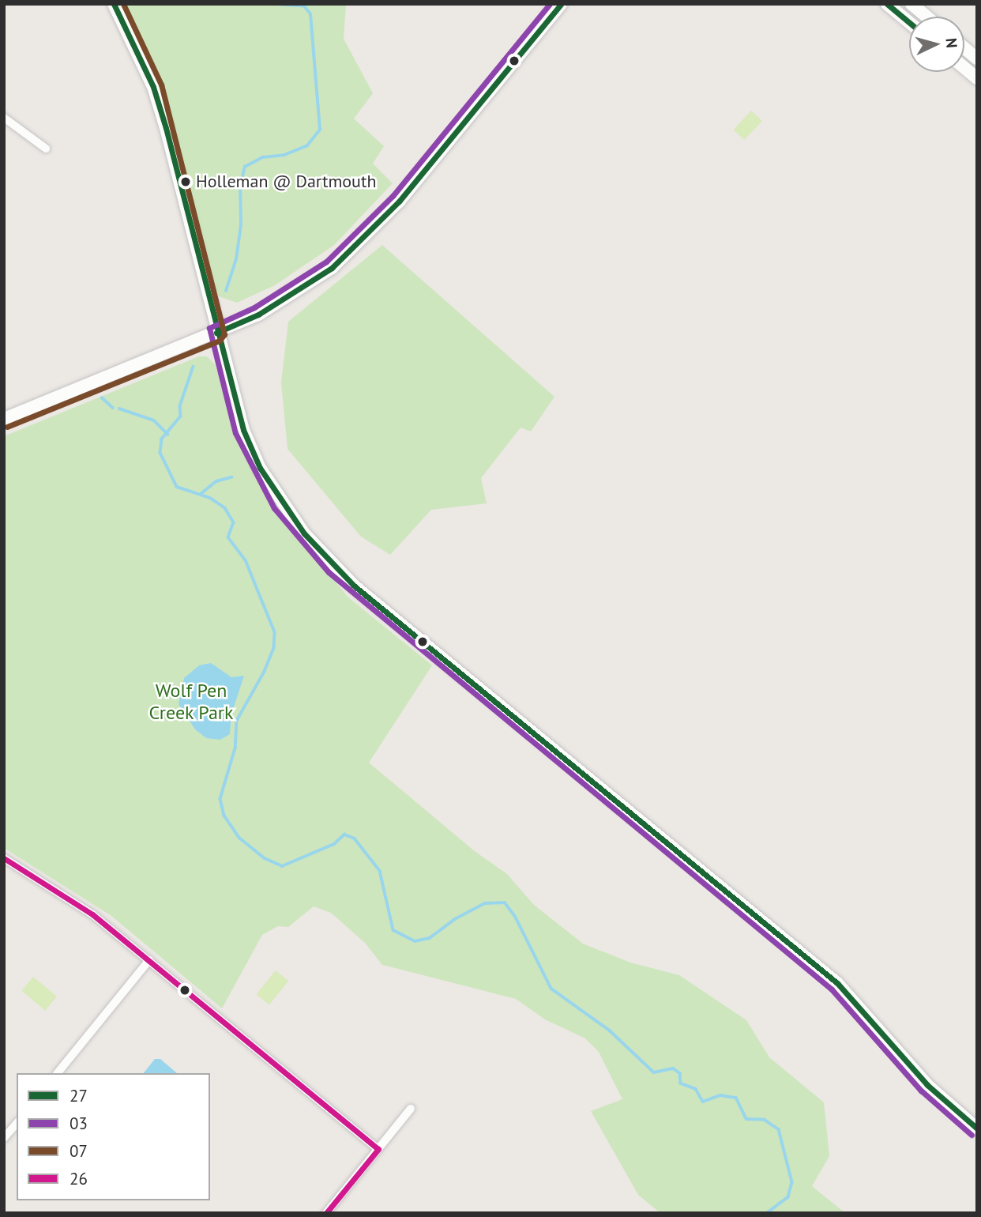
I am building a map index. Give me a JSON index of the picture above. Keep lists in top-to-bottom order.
{
  "parks": ["Wolf Pen Creek Park"],
  "places": ["Holleman @ Dartmouth"],
  "lines": [
    "transit line 27",
    "transit line 03",
    "transit line 07",
    "transit line 26"
  ],
  "legend": [
    "27",
    "03",
    "07",
    "26"
  ],
  "north": "right"
}
